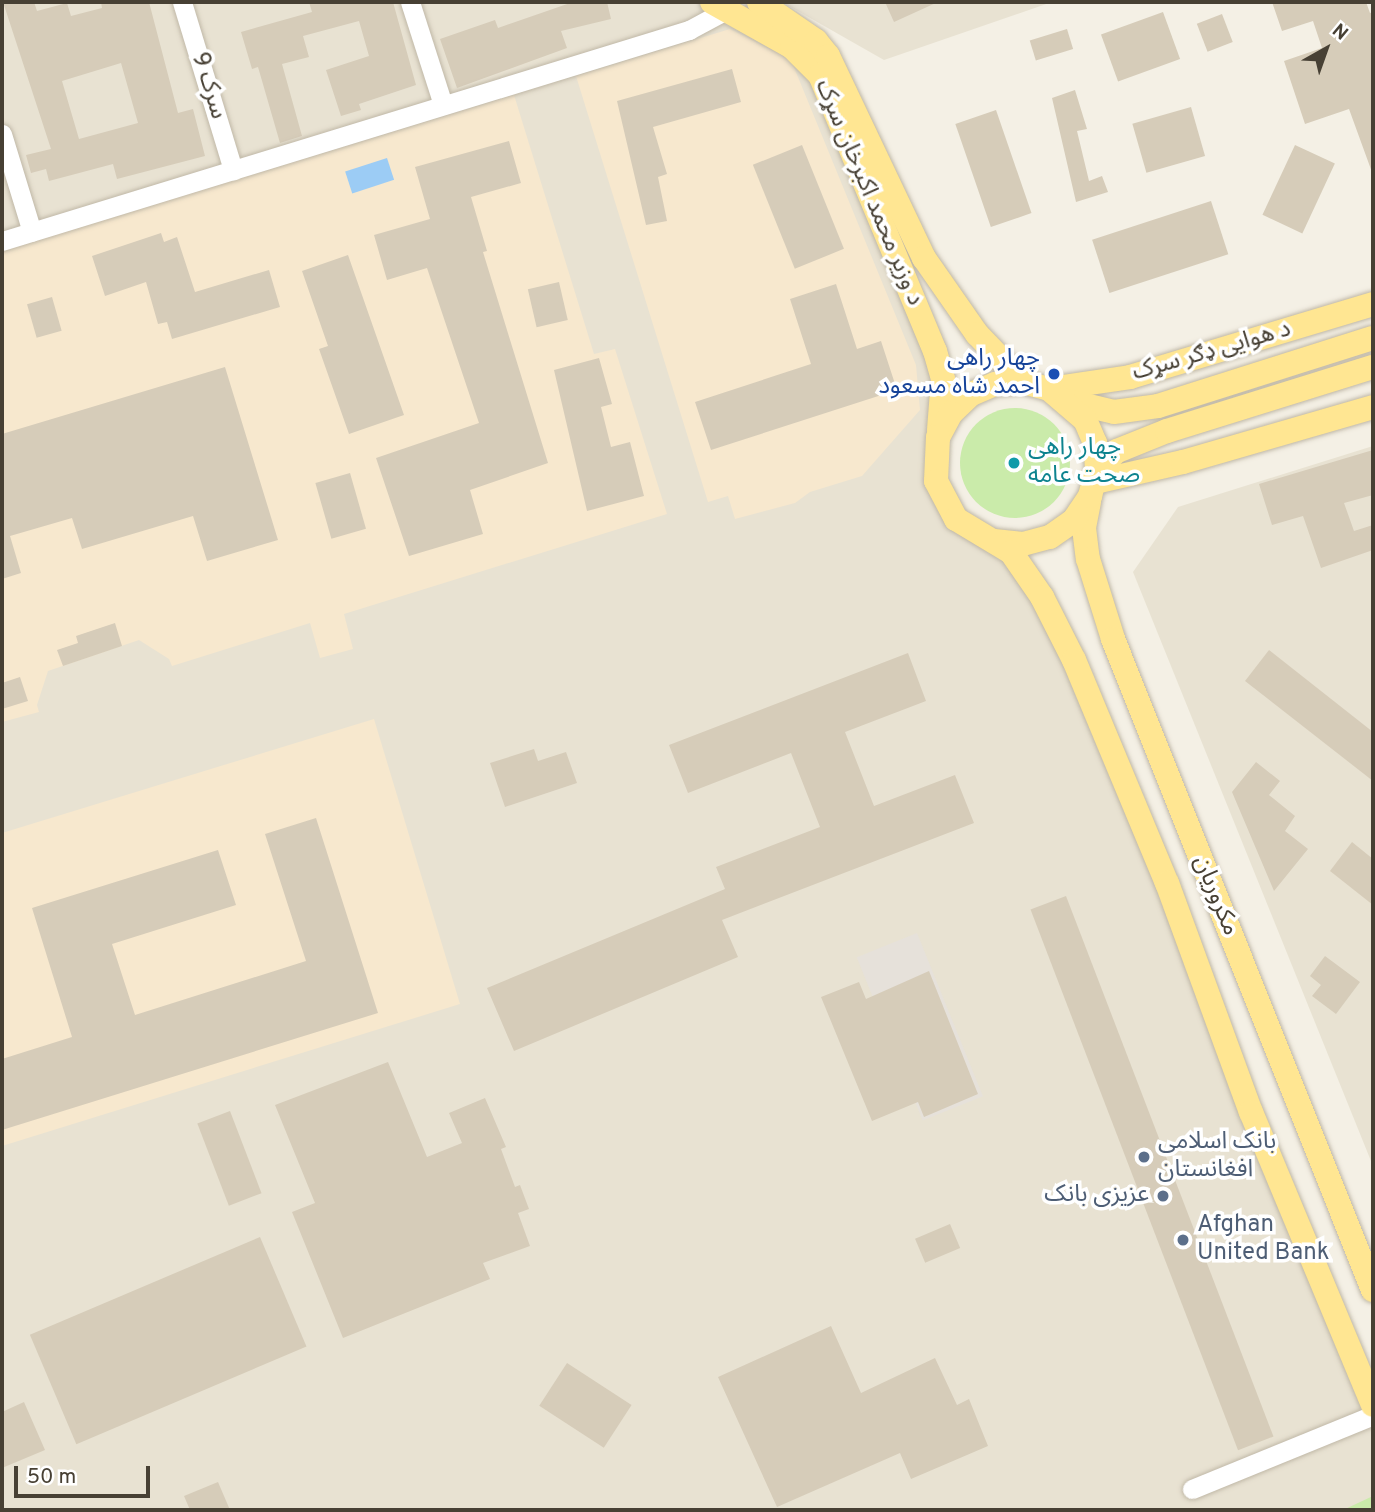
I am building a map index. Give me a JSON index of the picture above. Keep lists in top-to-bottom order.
{
  "streets": {
    "main road": ["د وزیر محمد اکبرخان سړک", "د هوایی ډګر سړک", "مکروریان"],
    "street": ["سرک 9"]
  },
  "crossings": [
    ["د وزیر محمد اکبرخان سړک", "د هوایی ډګر سړک"],
    ["د وزیر محمد اکبرخان سړک", "مکروریان"],
    ["د هوایی ډګر سړک", "مکروریان"]
  ],
  "places": [
    "چهار راهی احمد شاه مسعود",
    "چهار راهی صحت عامه",
    "بانک اسلامی افغانستان",
    "عزیزی بانک",
    "Afghan United Bank"
  ],
  "scale_bar": "50 m",
  "north": "top right"
}
